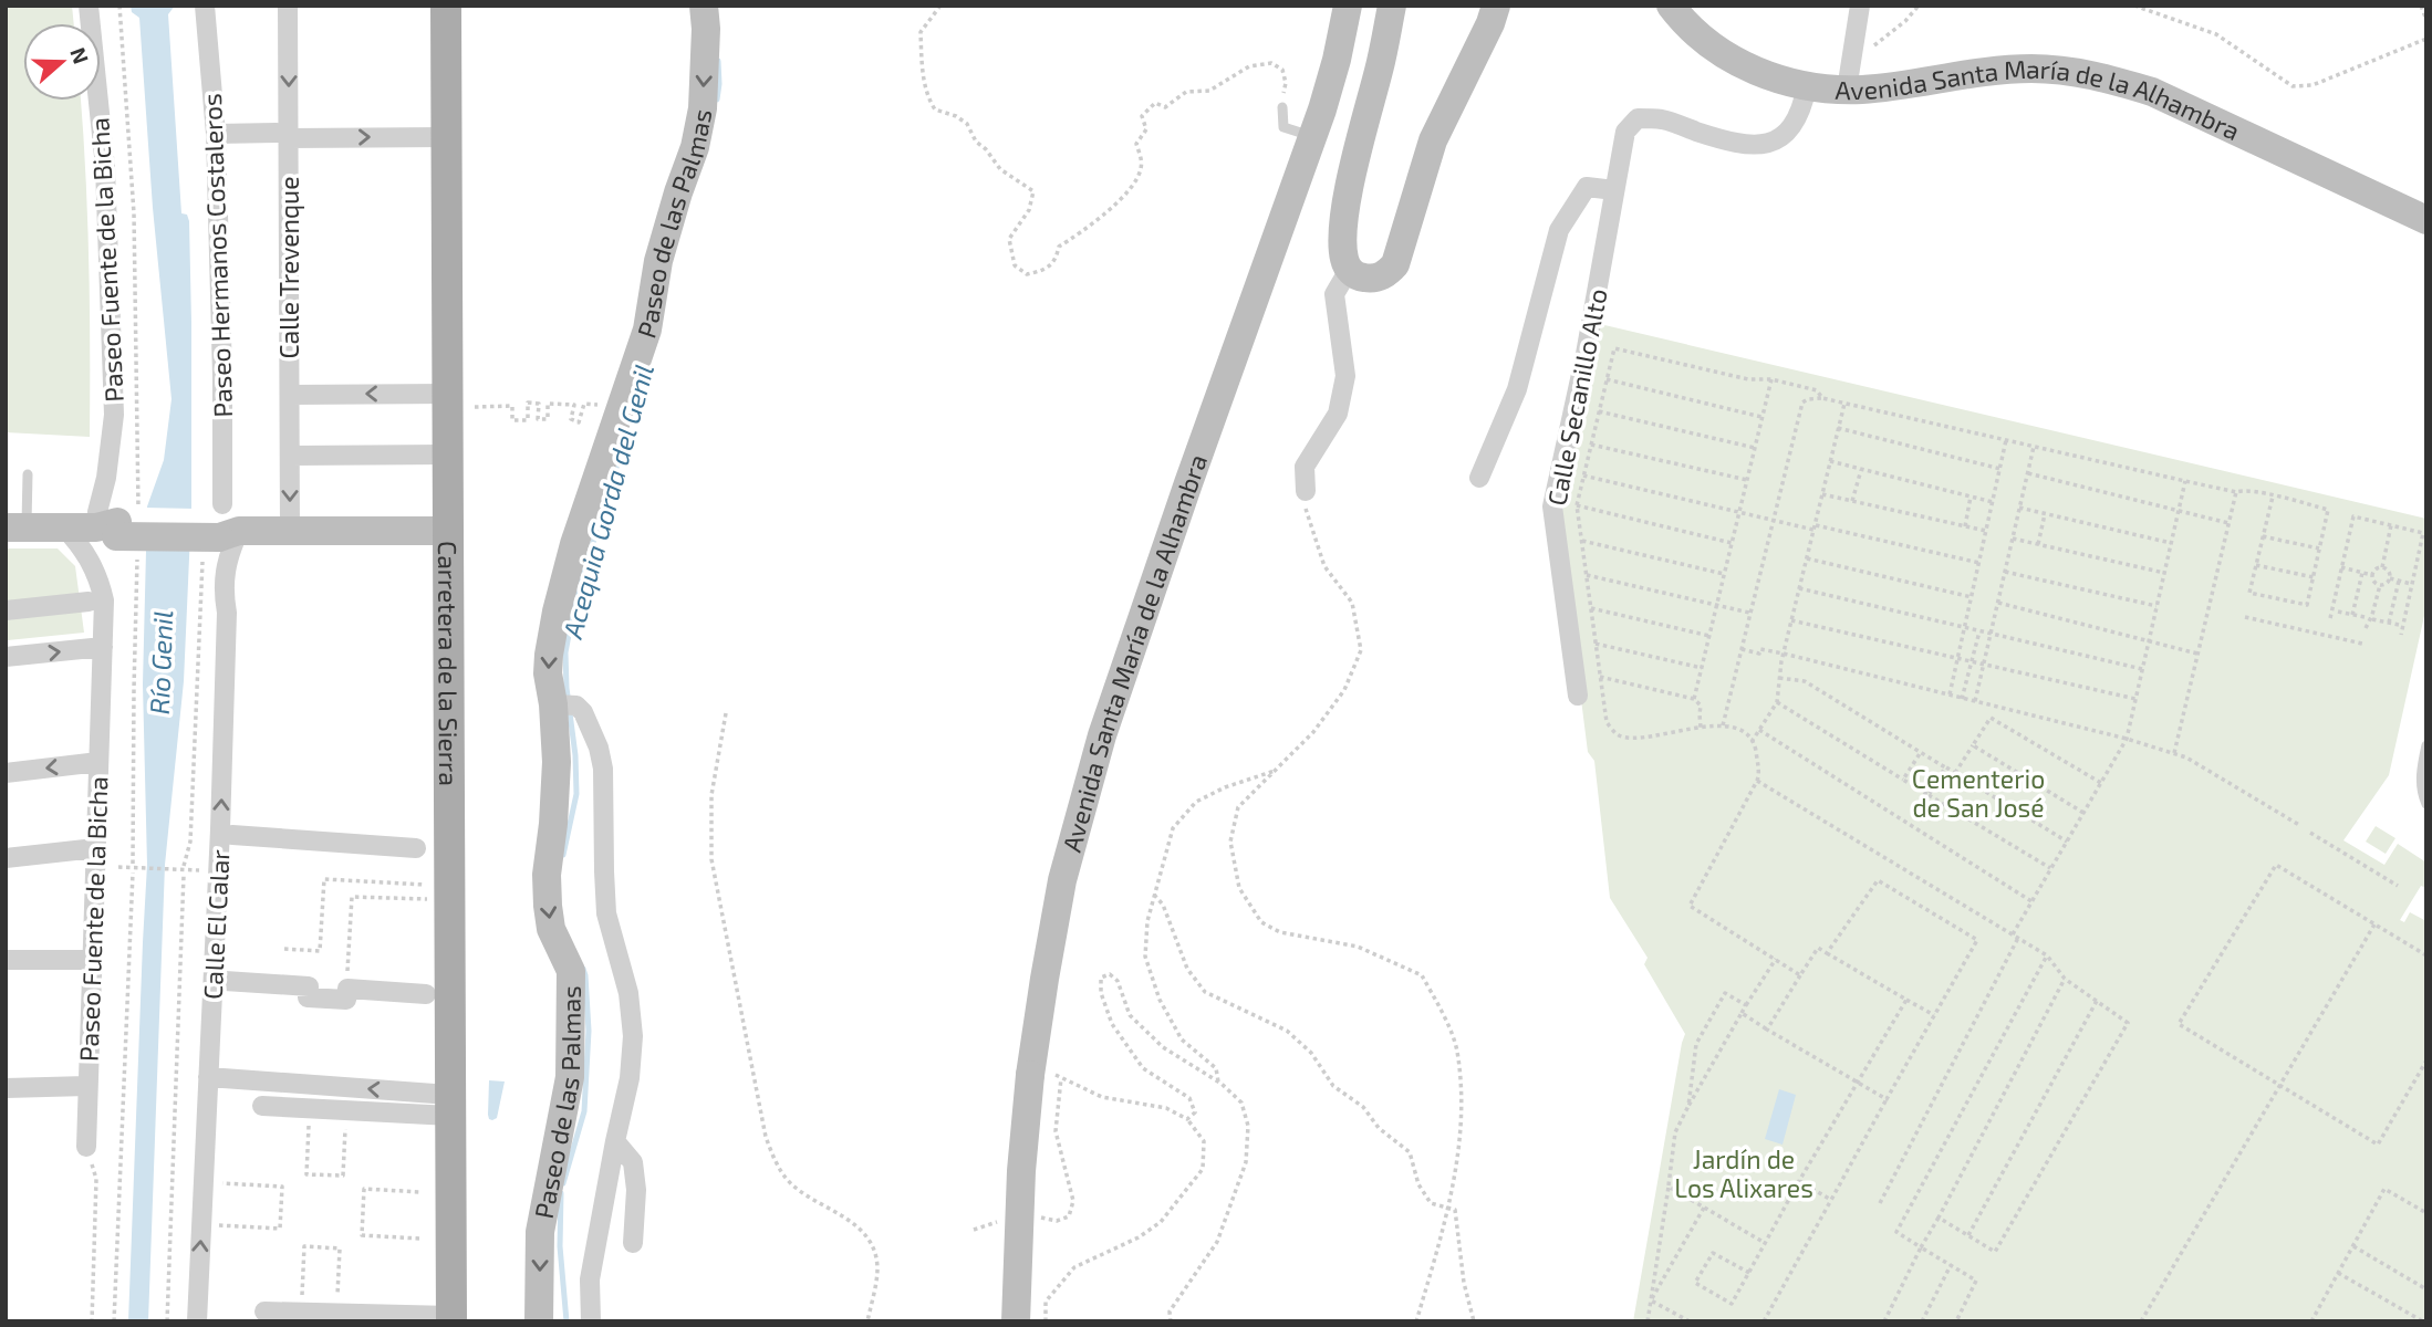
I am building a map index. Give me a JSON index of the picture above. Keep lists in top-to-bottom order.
{
  "streets": {
    "main road": ["Carretera de la Sierra"],
    "street": [
      "Avenida Santa María de la Alhambra",
      "Paseo de las Palmas",
      "Paseo Hermanos Costaleros",
      "Paseo Fuente de la Bicha",
      "Calle Trevenque",
      "Calle Secanillo Alto",
      "Calle El Calar"
    ]
  },
  "crossings": [
    ["Avenida Santa María de la Alhambra", "Calle Secanillo Alto"],
    ["Paseo Hermanos Costaleros", "Calle El Calar"]
  ],
  "one_way": ["Calle Trevenque", "Calle El Calar"],
  "water": ["Acequia Gorda del Genil", "Río Genil"],
  "parks": ["Cementerio de San José", "Jardín de Los Alixares"],
  "north": "right"
}
